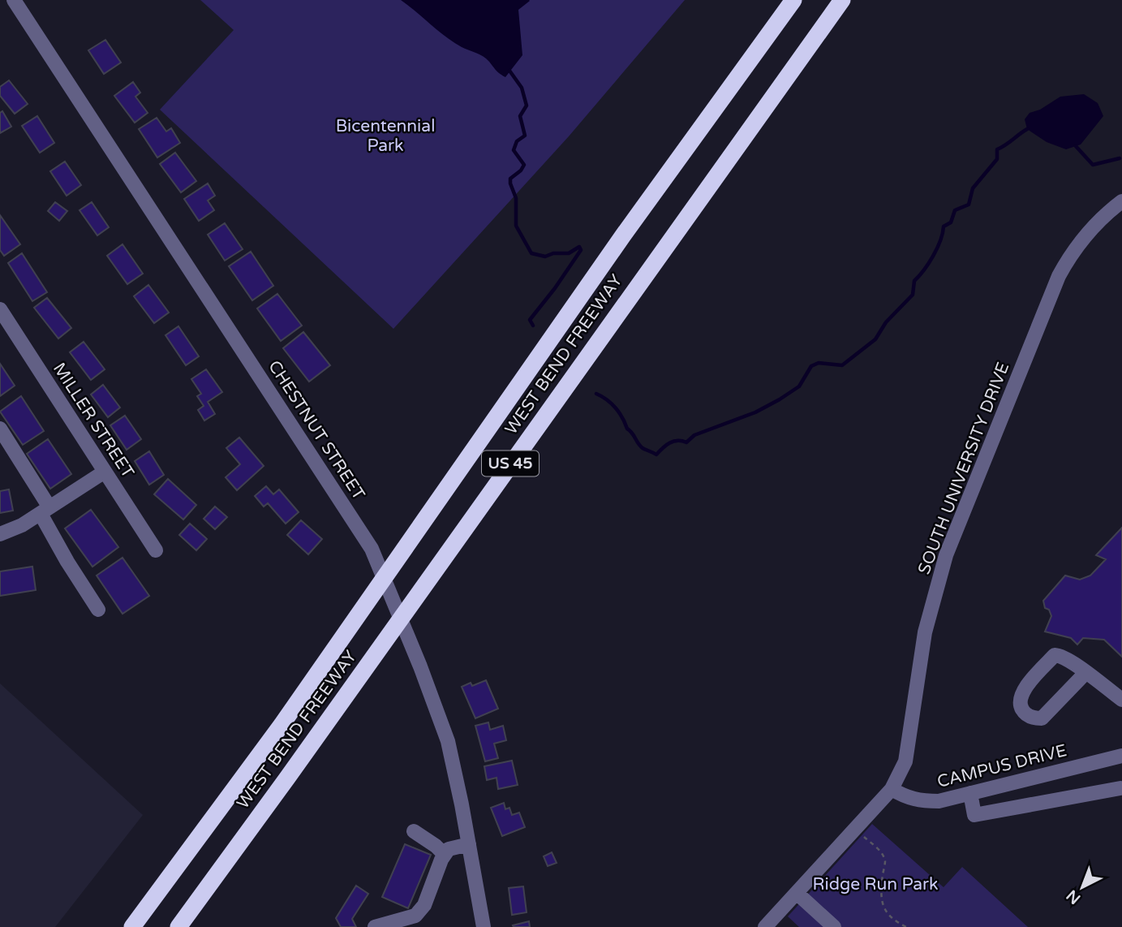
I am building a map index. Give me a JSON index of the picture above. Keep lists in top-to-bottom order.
{
  "streets": {
    "highway": ["WEST BEND FREEWAY", "US 45"],
    "street": [
      "MILLER STREET",
      "CHESTNUT STREET",
      "SOUTH UNIVERSITY DRIVE",
      "CAMPUS DRIVE"
    ]
  },
  "crossings": [
    ["SOUTH UNIVERSITY DRIVE", "CAMPUS DRIVE"]
  ],
  "parks": ["Bicentennial Park", "Ridge Run Park"],
  "north": "bottom left"
}
